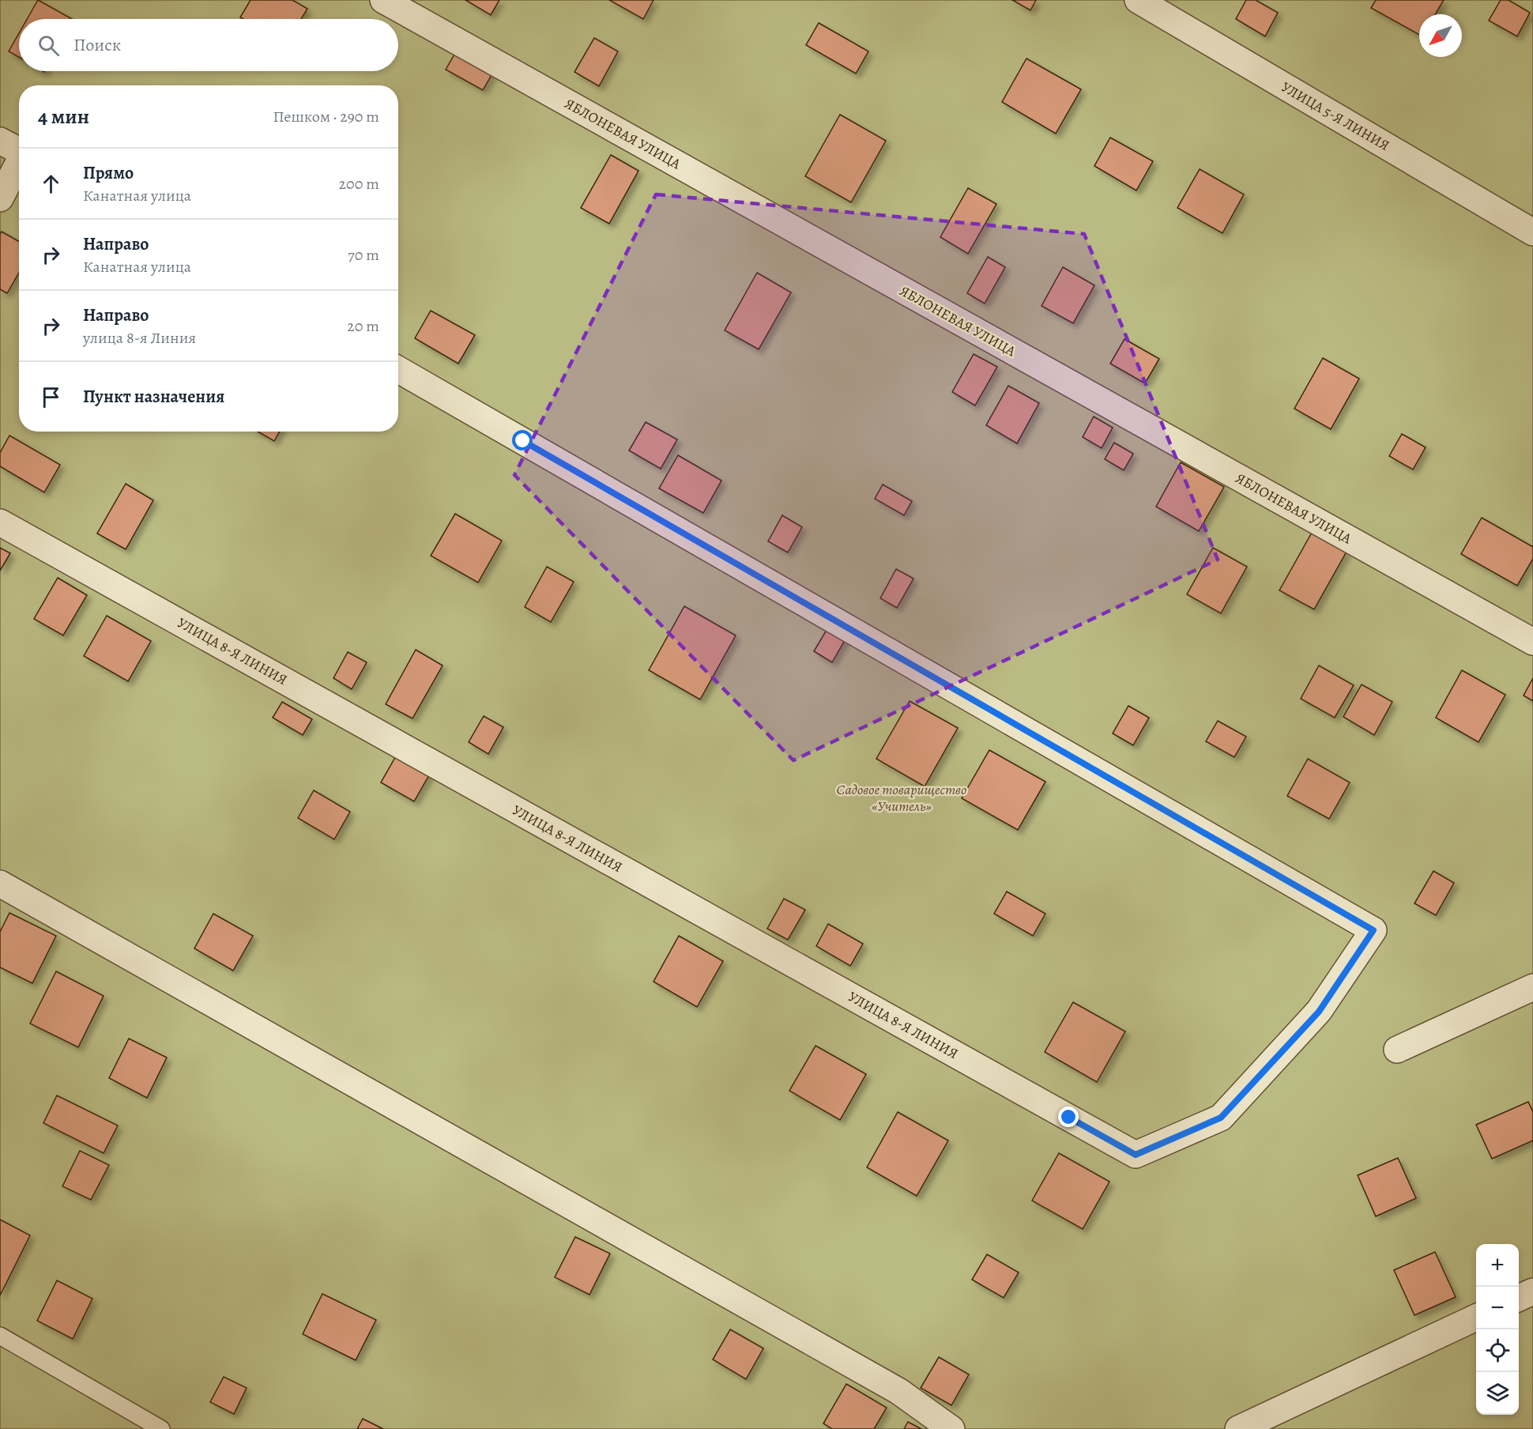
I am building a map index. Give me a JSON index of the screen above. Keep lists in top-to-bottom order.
{
  "streets": {
    "street": ["УЛИЦА 5-Я ЛИНИЯ", "ЯБЛОНЕВАЯ УЛИЦА", "УЛИЦА 8-Я ЛИНИЯ"]
  },
  "parks": ["Садовое товарищество «Учитель»"],
  "north": "bottom left",
  "page": {
    "search": "Поиск",
    "heading": ["4 мин", "Пешком · 290 m"],
    "list": [
      ["Прямо", "Канатная улица", "200 m"],
      ["Направо", "Канатная улица", "70 m"],
      ["Направо", "улица 8-я Линия", "20 m"],
      "Пункт назначения"
    ],
    "map_buttons": ["+", "−"]
  }
}
